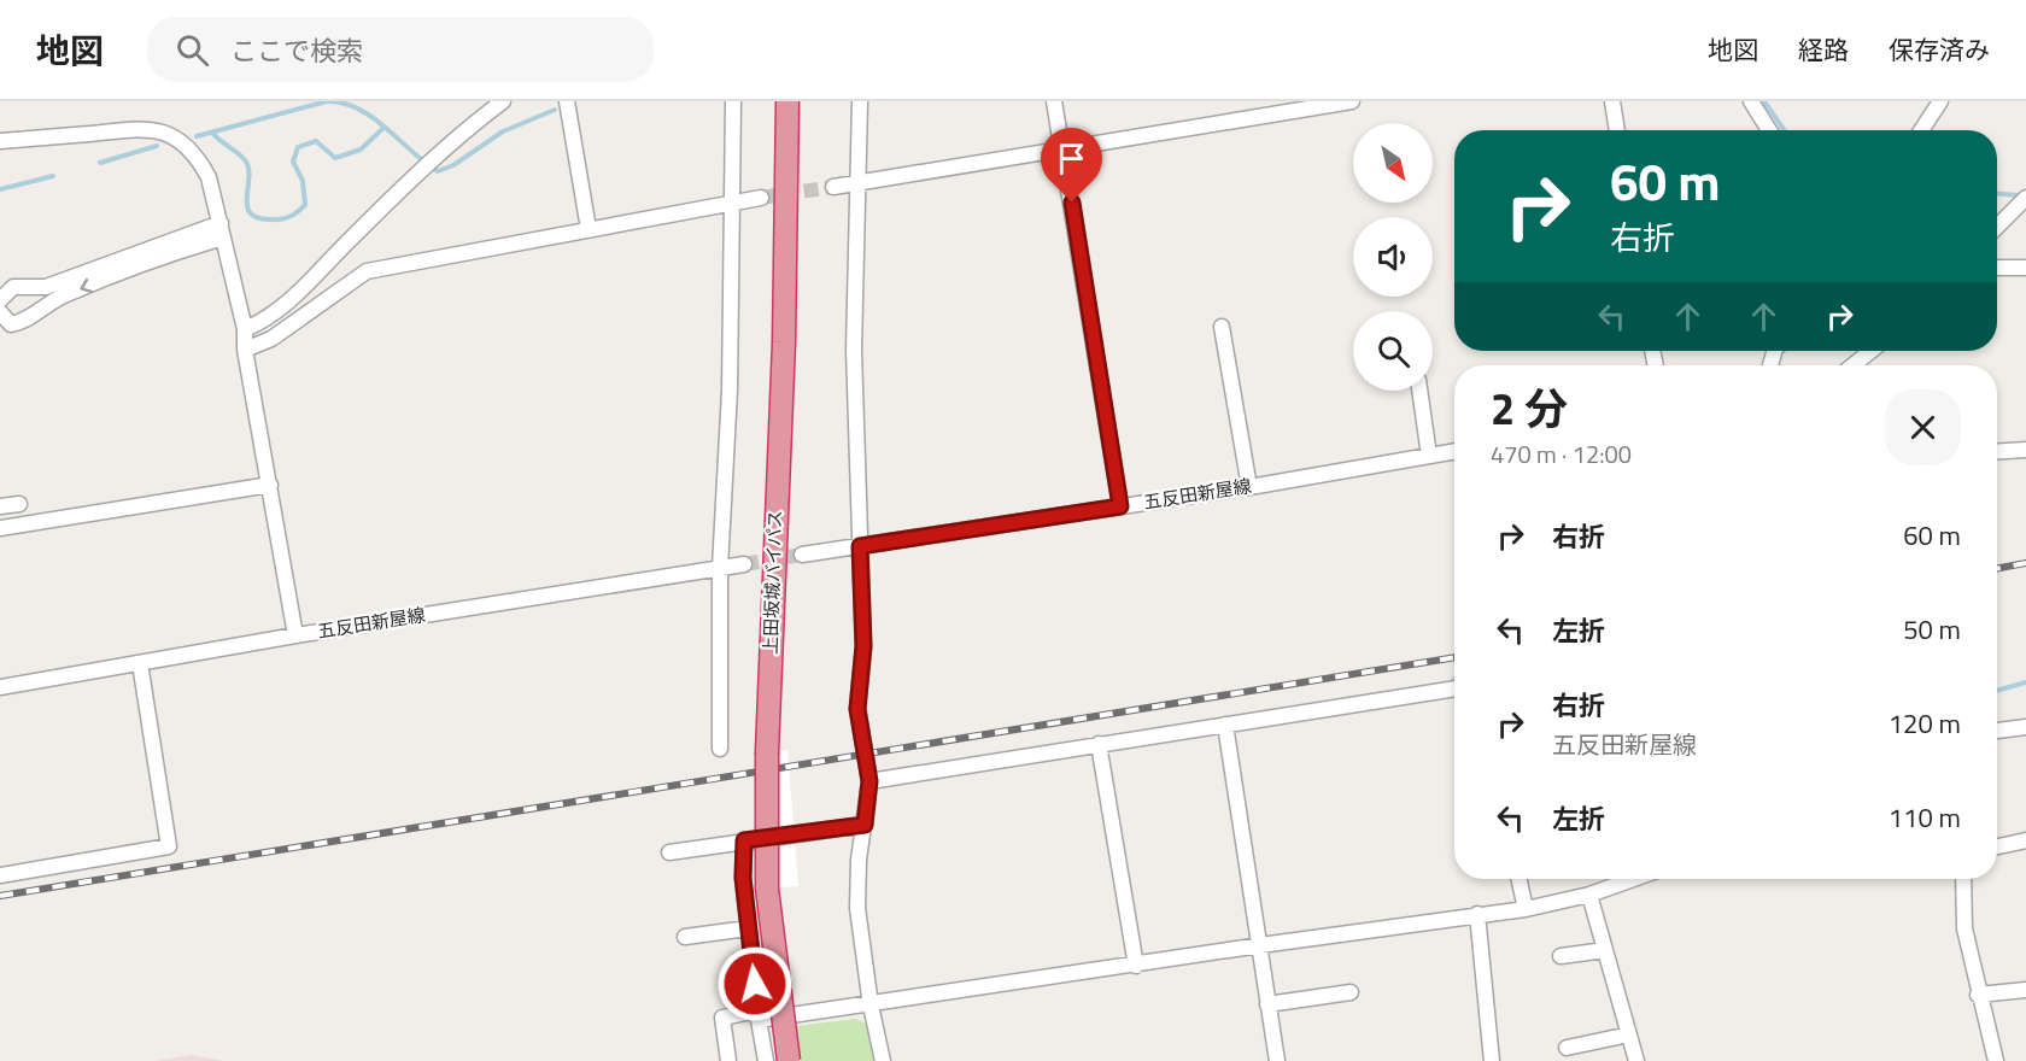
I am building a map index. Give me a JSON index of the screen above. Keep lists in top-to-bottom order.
{
  "streets": {
    "highway": ["上田坂城バイパス"],
    "street": ["五反田新屋線"]
  },
  "north": "bottom right",
  "page": {
    "header": "地図",
    "search": "ここで検索",
    "nav": ["地図", "経路", "保存済み"],
    "turn": ["60 m", "右折"],
    "heading": ["2 分", "470 m · 12:00"],
    "list": [
      {
        "name": "右折",
        "value": "60 m"
      },
      {
        "name": "左折",
        "value": "50 m"
      },
      {
        "name": "右折",
        "note": "五反田新屋線",
        "value": "120 m"
      },
      {
        "name": "左折",
        "value": "110 m"
      }
    ]
  }
}
